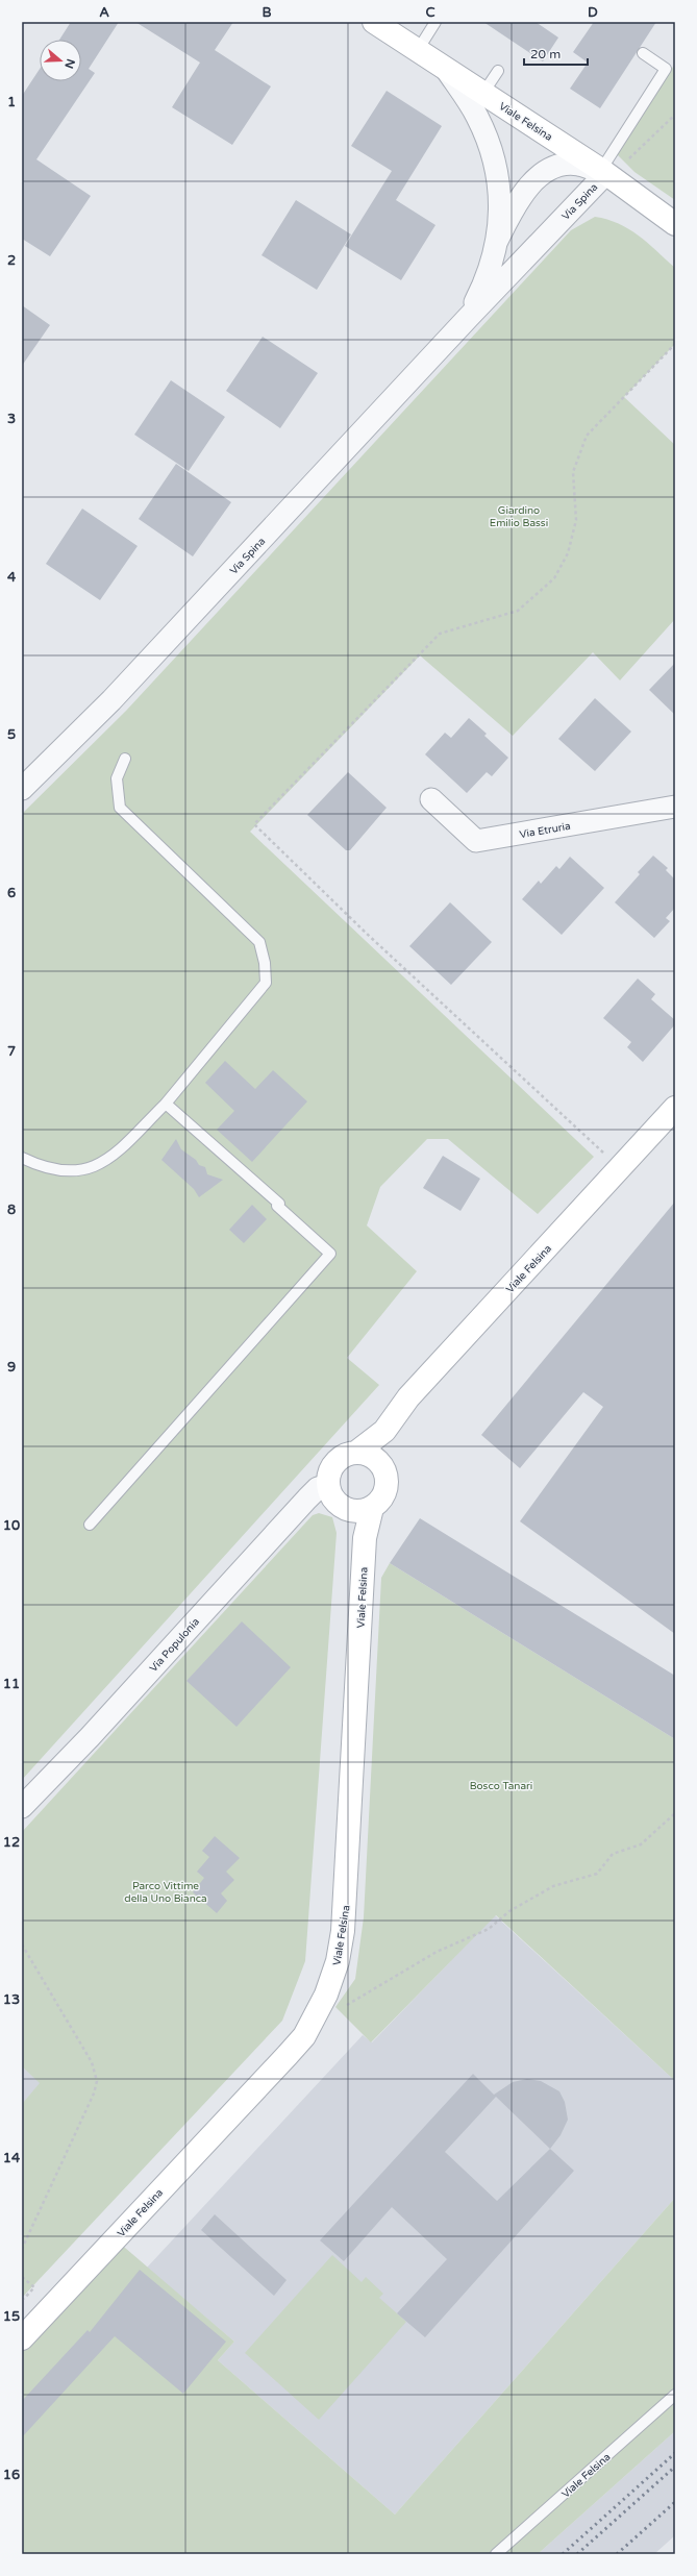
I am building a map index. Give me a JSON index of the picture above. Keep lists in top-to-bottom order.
{
  "streets": {
    "street": [
      "Viale Felsina",
      "Via Spina",
      "Via Etruria",
      "Via Populonia"
    ]
  },
  "crossings": [
    ["Viale Felsina", "Via Spina"],
    ["Viale Felsina", "Via Populonia"]
  ],
  "parks": ["Giardino Emilio Bassi", "Bosco Tanari", "Parco Vittime della Uno Bianca"],
  "scale_bar": "20 m",
  "north": "right",
  "grid": {
    "columns": [
      "A",
      "B",
      "C",
      "D"
    ],
    "rows": [
      "1",
      "2",
      "3",
      "4",
      "5",
      "6",
      "7",
      "8",
      "9",
      "10",
      "11",
      "12",
      "13",
      "14",
      "15",
      "16"
    ]
  }
}
